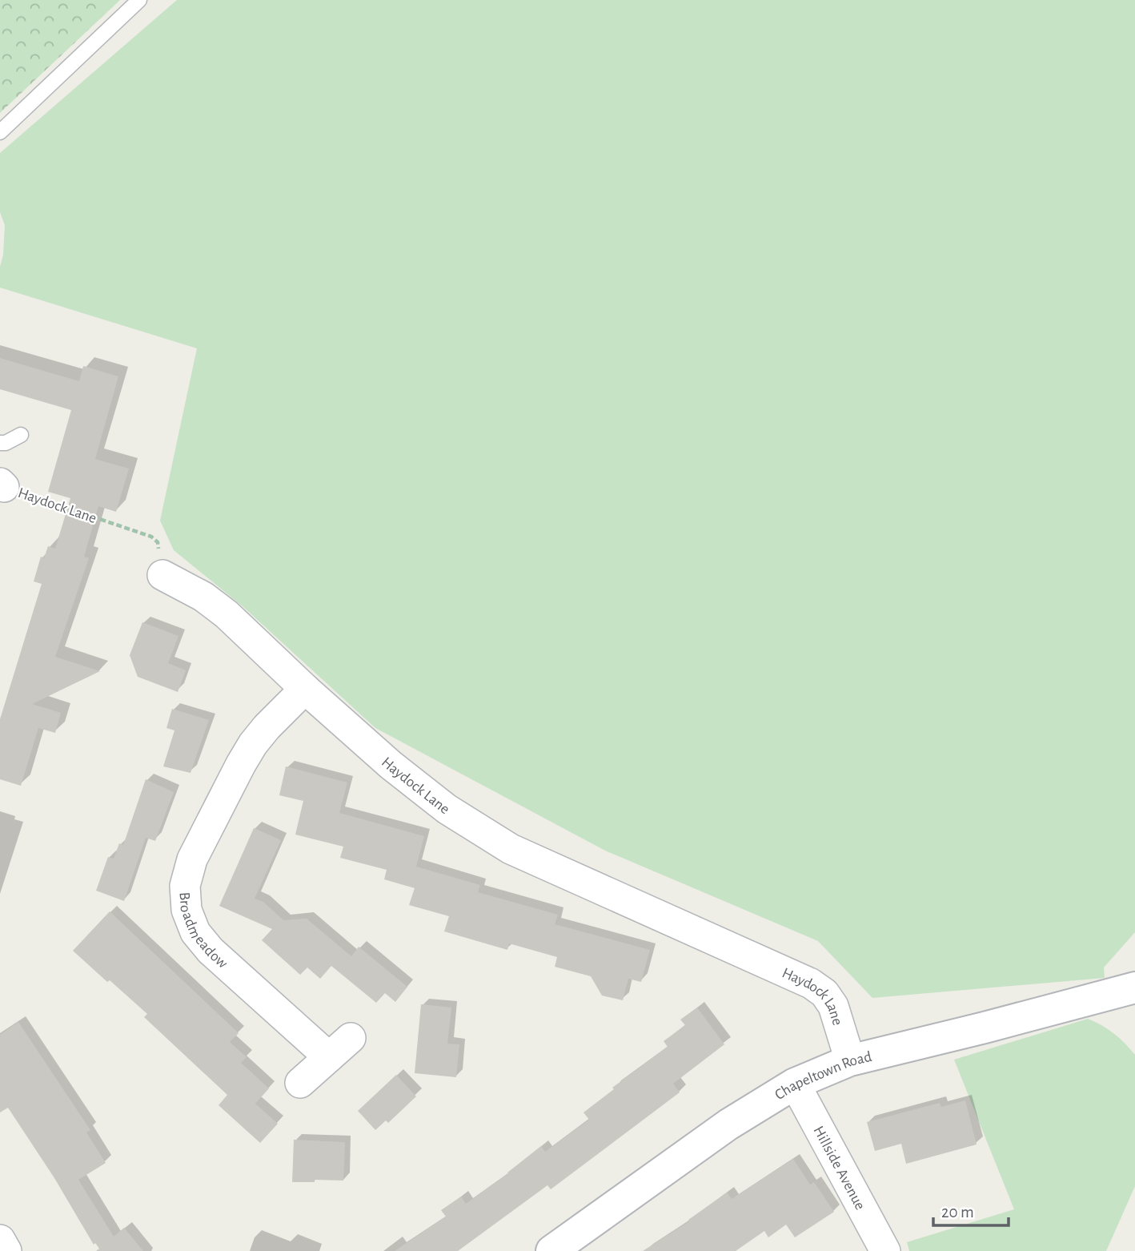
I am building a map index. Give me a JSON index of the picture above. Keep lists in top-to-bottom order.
{
  "streets": {
    "main road": ["Chapeltown Road"],
    "street": ["Haydock Lane", "Broadmeadow", "Hillside Avenue"]
  },
  "crossings": [
    ["Haydock Lane", "Broadmeadow"],
    ["Haydock Lane", "Chapeltown Road"],
    ["Chapeltown Road", "Hillside Avenue"]
  ],
  "scale_bar": "20 m"
}
